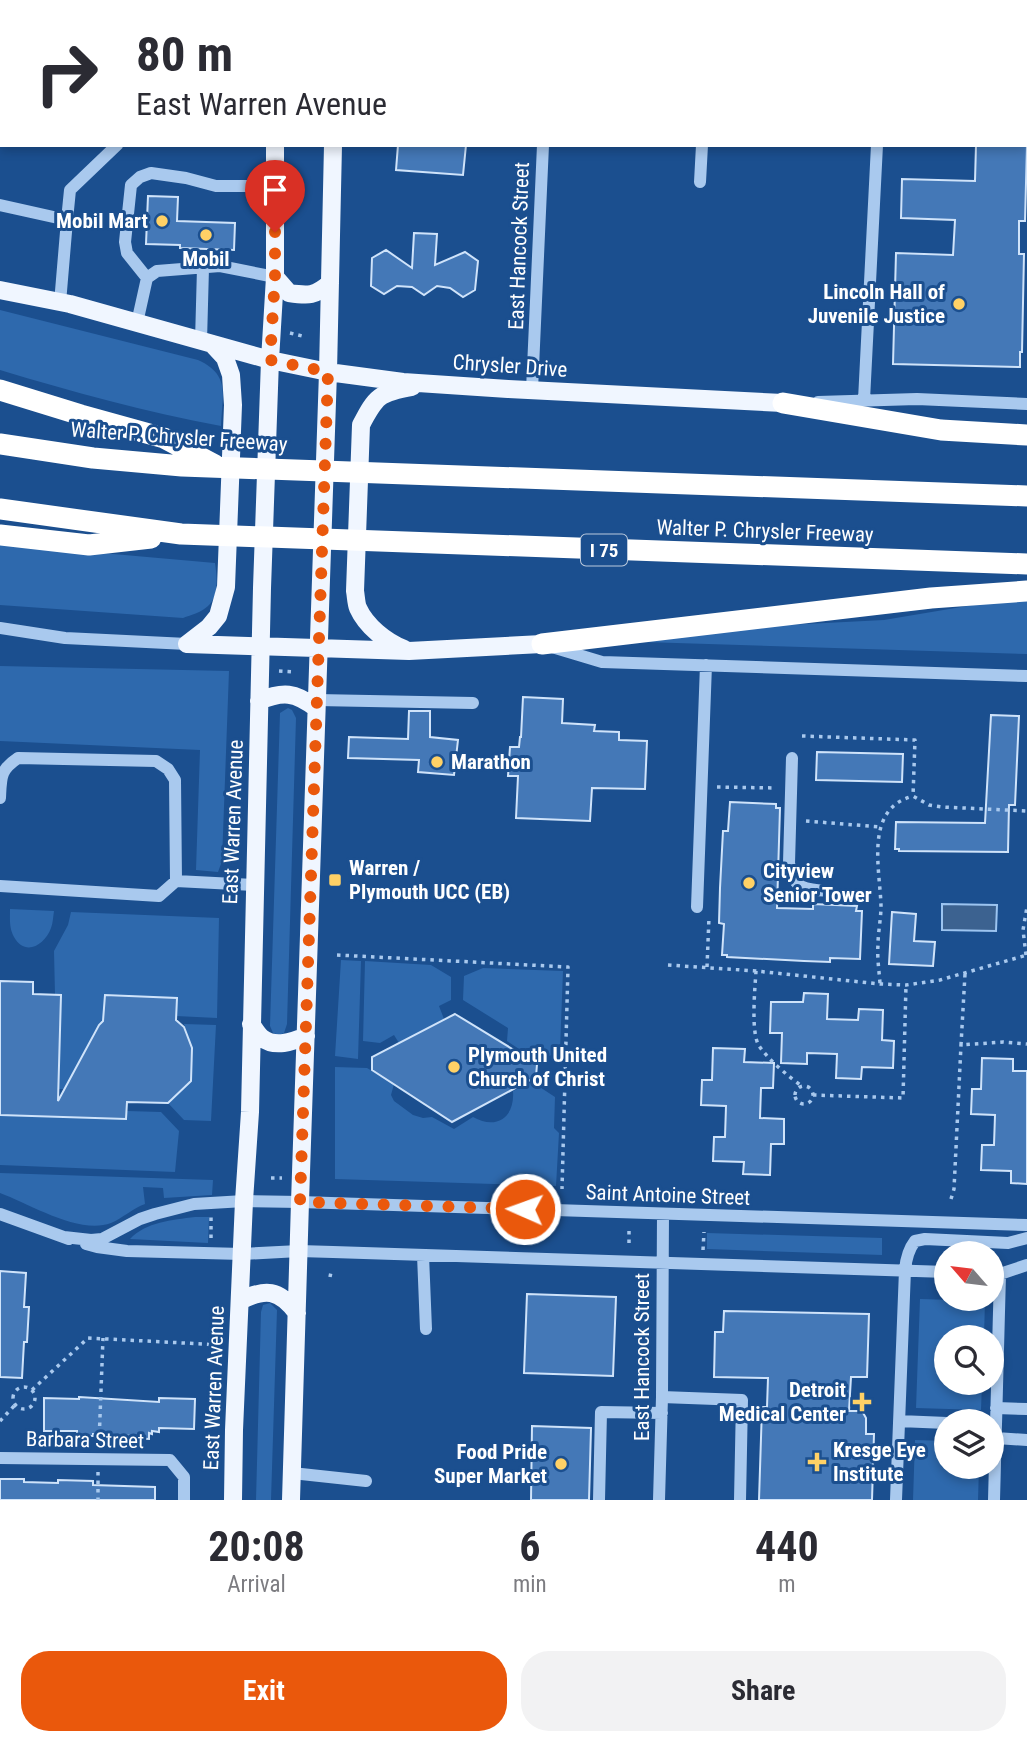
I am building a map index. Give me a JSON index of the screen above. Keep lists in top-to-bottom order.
{
  "streets": {
    "highway": ["Walter P. Chrysler Freeway", "I 75"],
    "main road": ["Chrysler Drive", "East Warren Avenue"],
    "street": ["East Hancock Street", "Saint Antoine Street", "Barbara Street"]
  },
  "crossings": [
    ["East Hancock Street", "Chrysler Drive"],
    ["East Hancock Street", "Saint Antoine Street"],
    ["Chrysler Drive", "East Warren Avenue"],
    ["East Warren Avenue", "Saint Antoine Street"],
    ["East Warren Avenue", "Barbara Street"]
  ],
  "places": {
    "other": [
      "Mobil Mart",
      "Mobil",
      "Lincoln Hall of Juvenile Justice",
      "Marathon",
      "Cityview Senior Tower",
      "Plymouth United Church of Christ",
      "Food Pride Super Market"
    ],
    "transit": ["Warren / Plymouth UCC (EB)"],
    "health": ["Detroit Medical Center", "Kresge Eye Institute"]
  },
  "north": "top left",
  "page": {
    "turn": ["80 m", "East Warren Avenue"],
    "eta": [
      "20:08",
      "Arrival",
      "6",
      "min",
      "440",
      "m"
    ],
    "buttons": ["Exit", "Share"]
  }
}
